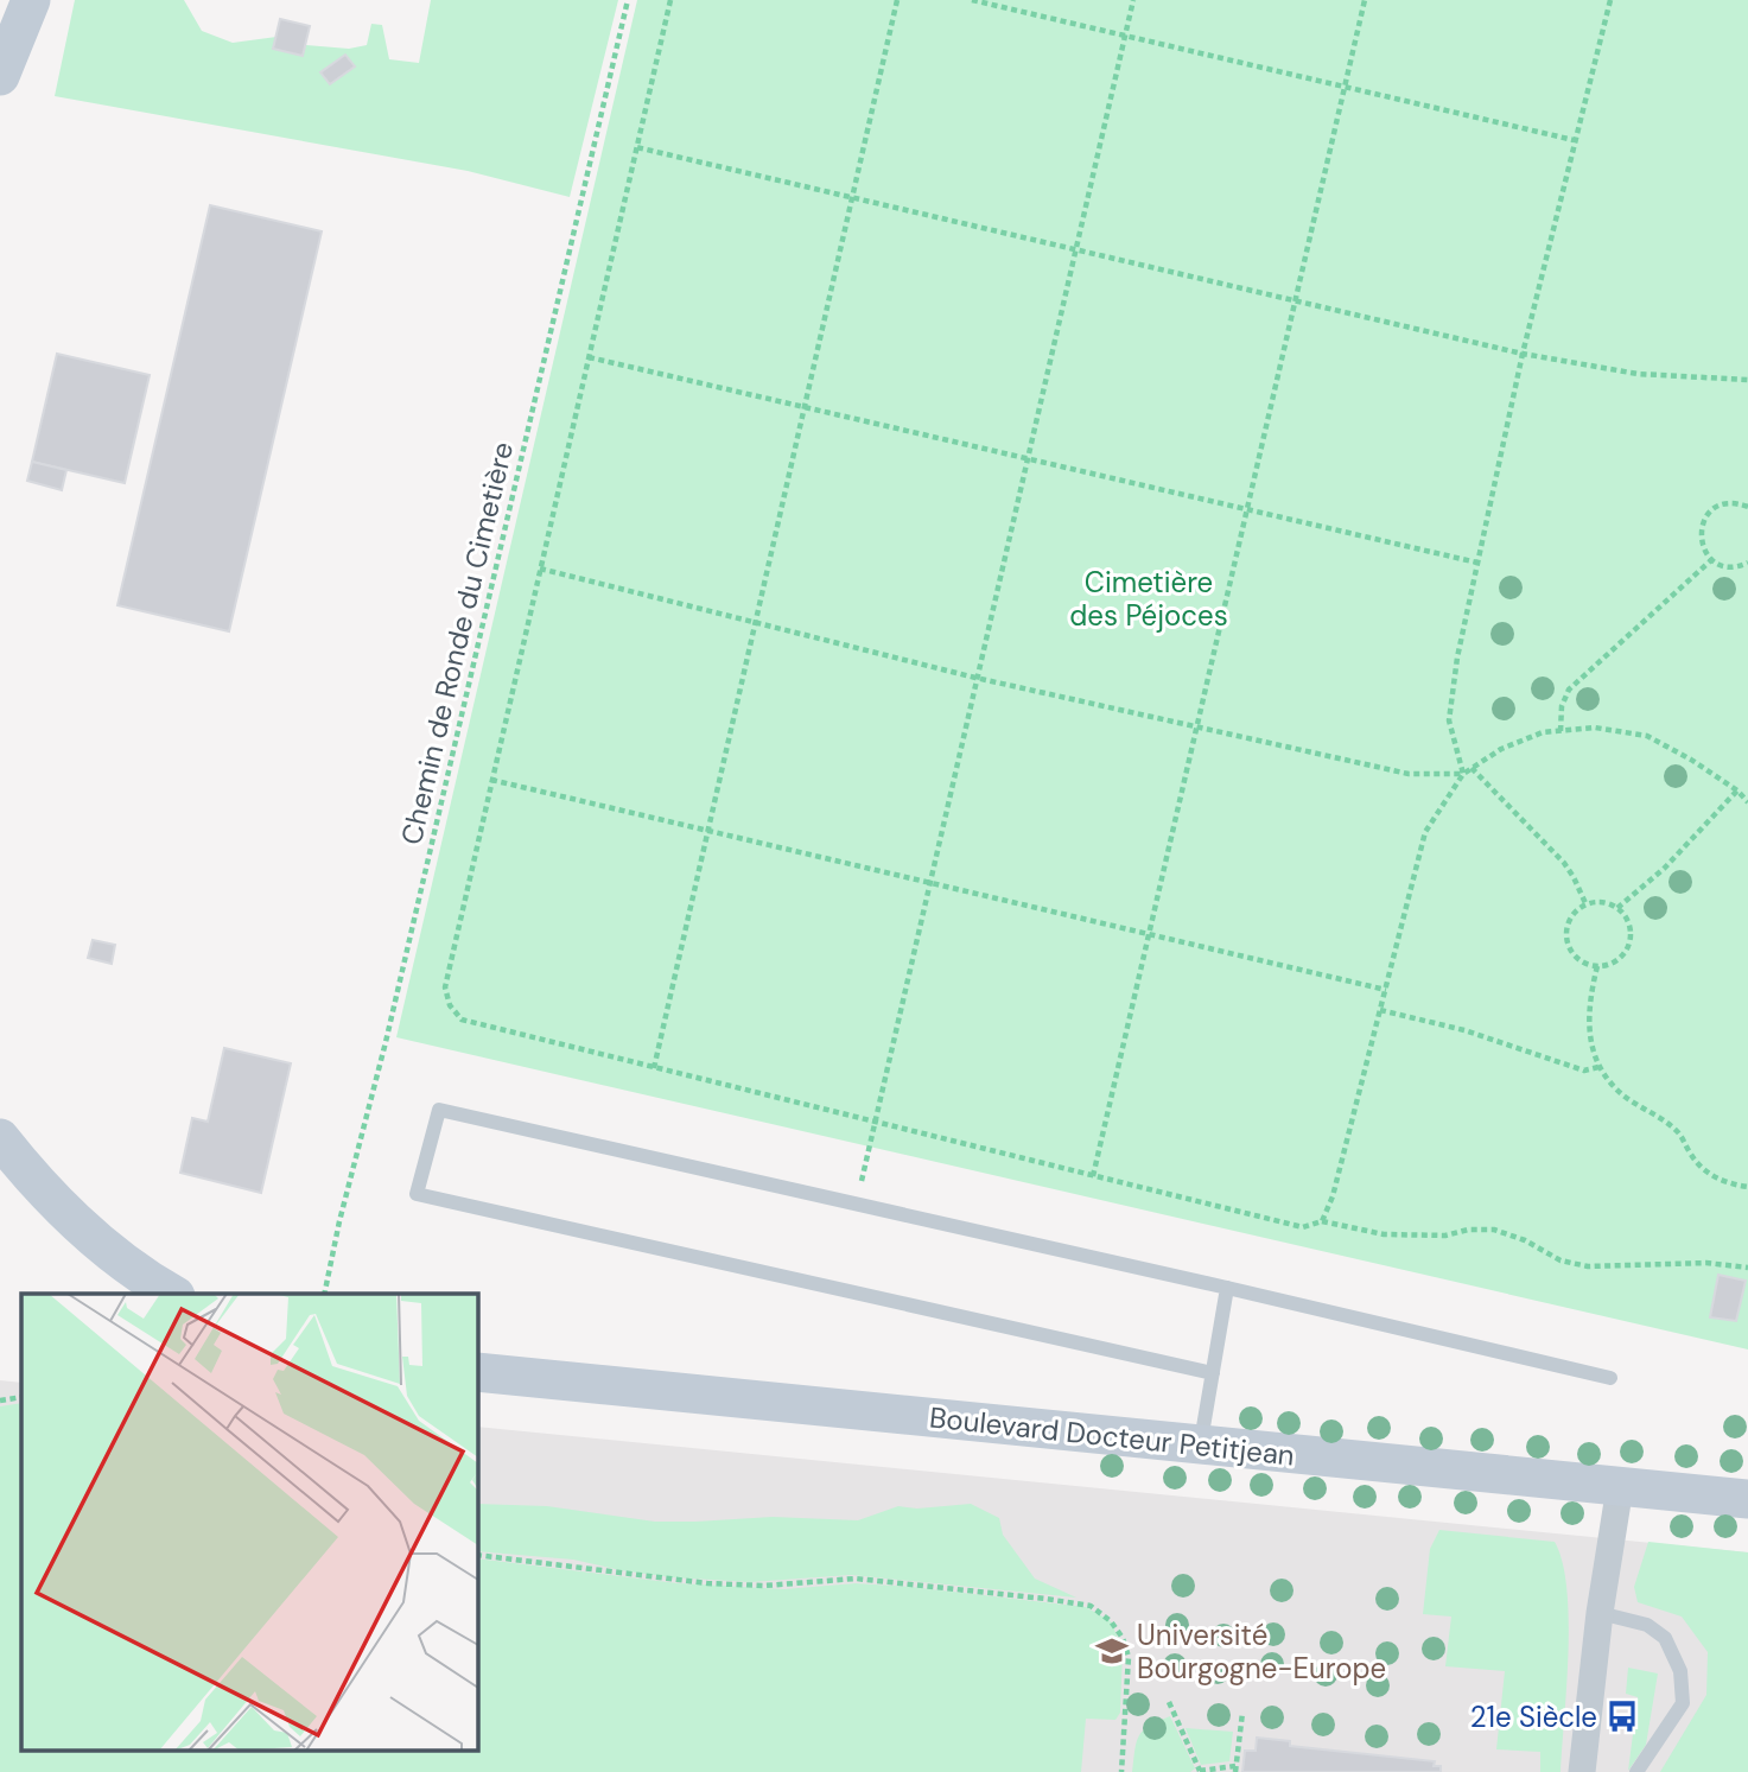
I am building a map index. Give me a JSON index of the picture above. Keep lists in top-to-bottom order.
{
  "streets": {
    "main road": ["Boulevard Docteur Petitjean"],
    "path": ["Chemin de Ronde du Cimetière"]
  },
  "parks": ["Cimetière des Péjoces"],
  "places": {
    "school or university": ["Université Bourgogne-Europe"],
    "bus stop": ["21e Siècle"]
  }
}
